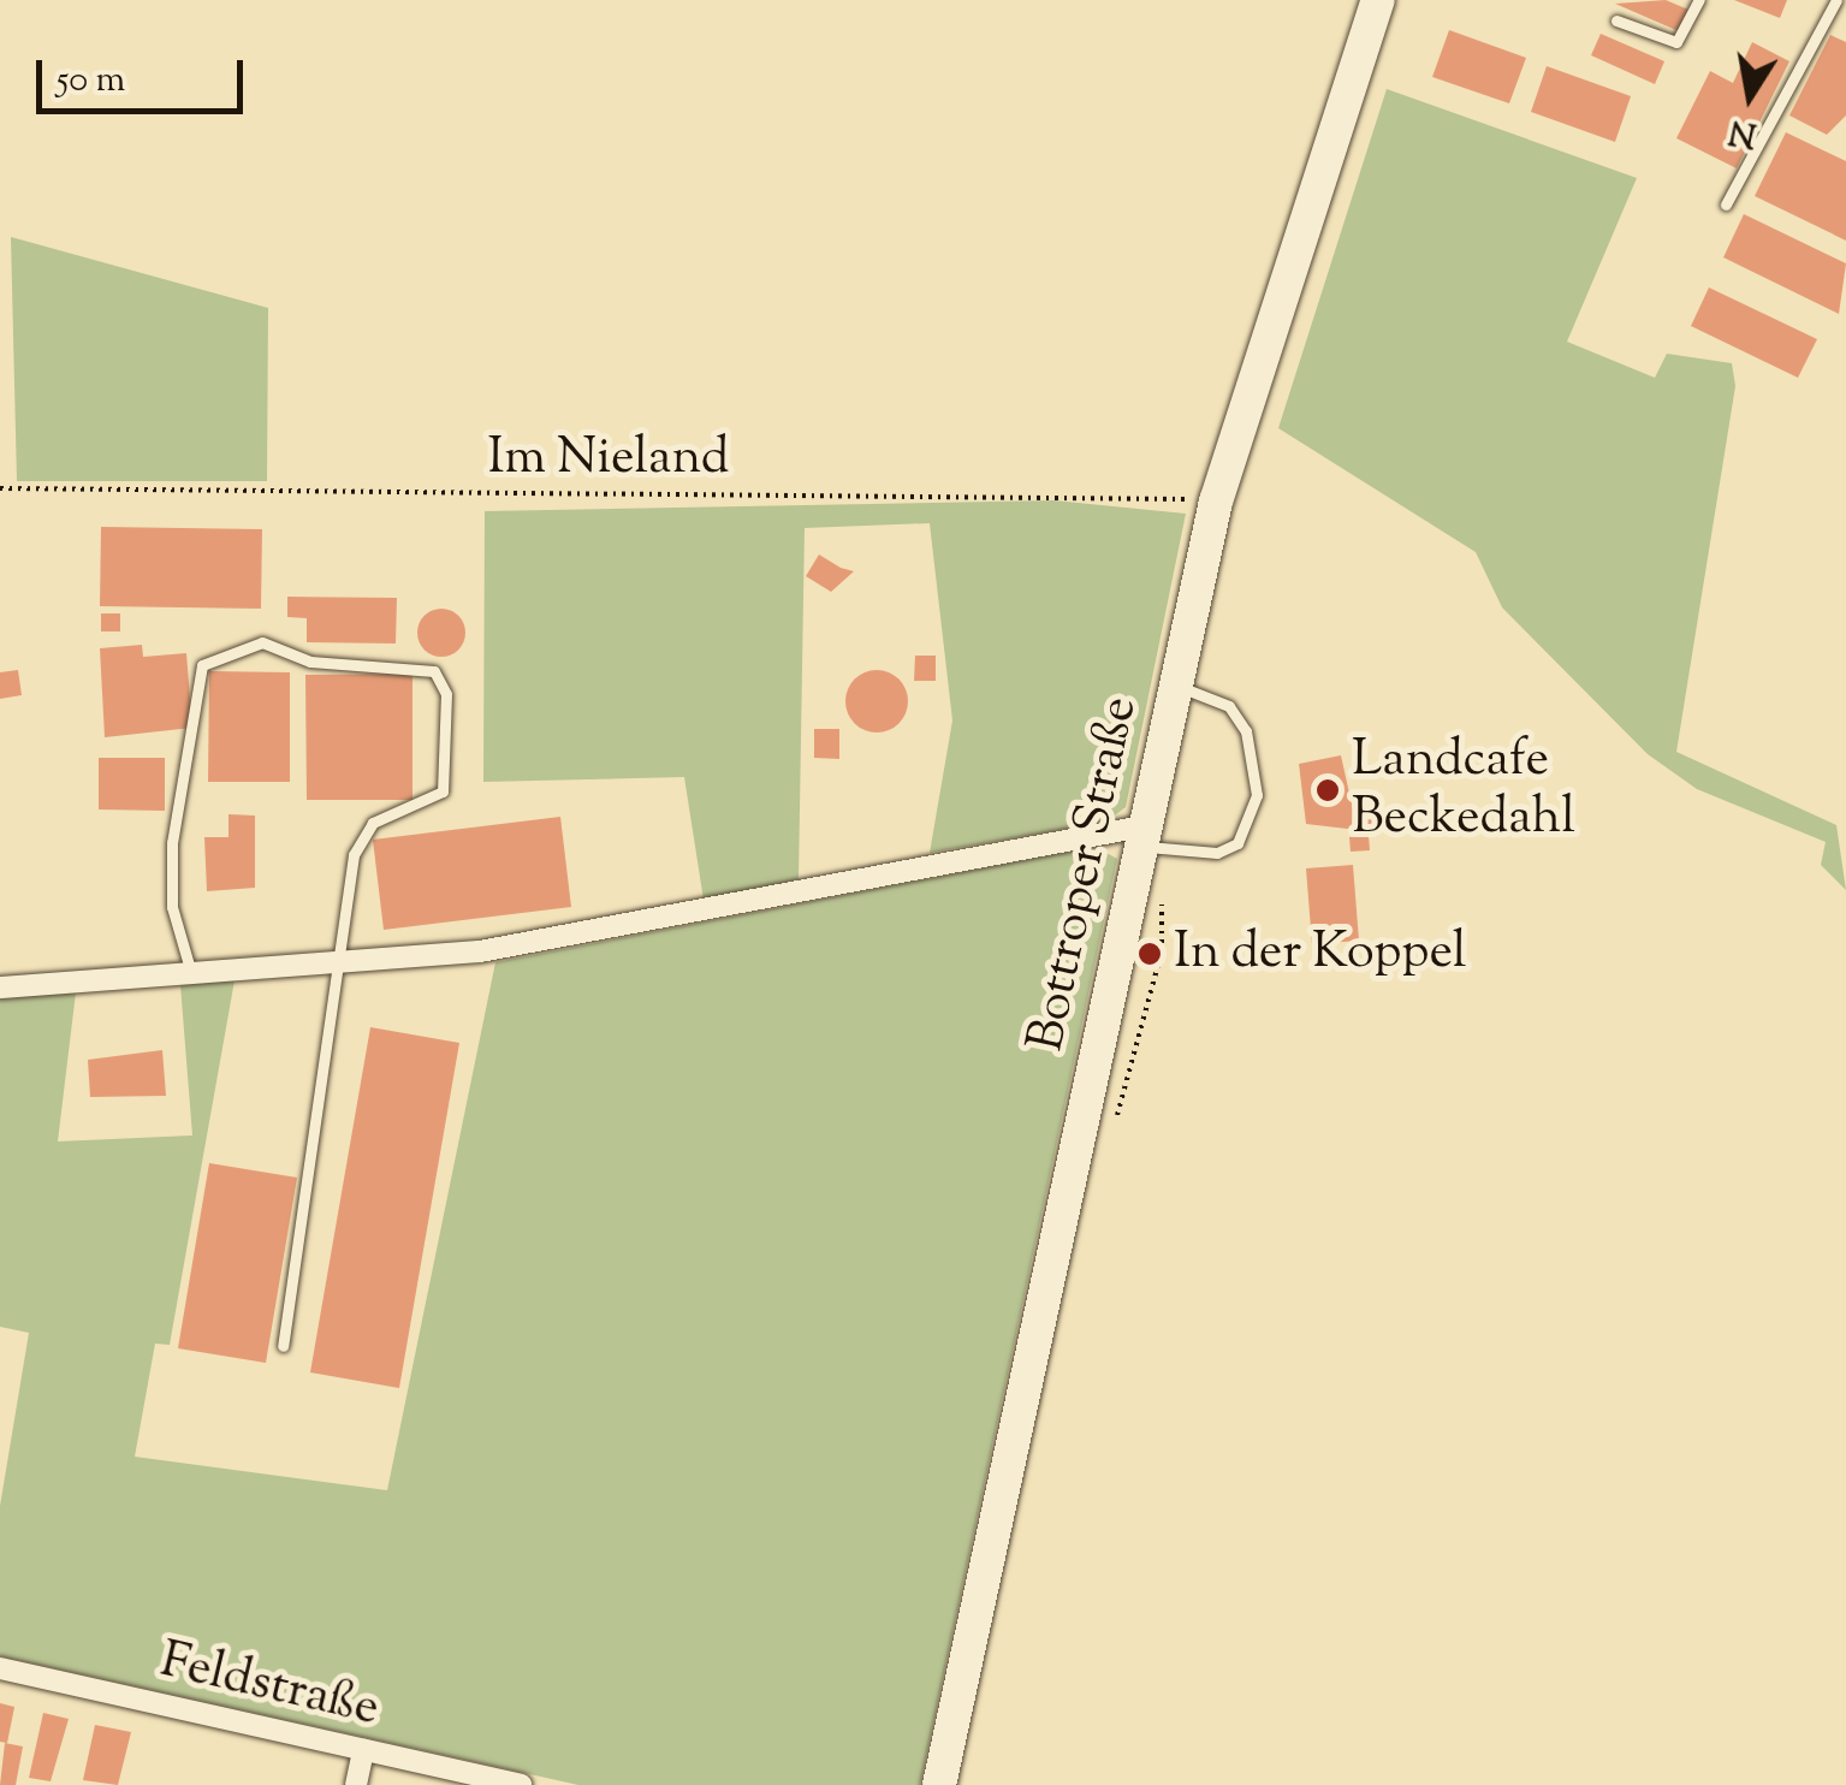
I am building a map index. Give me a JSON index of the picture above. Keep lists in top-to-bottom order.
{
  "streets": {
    "main road": ["Bottroper Straße"],
    "street": ["Feldstraße"],
    "path": ["Im Nieland"]
  },
  "crossings": [
    ["Im Nieland", "Bottroper Straße"]
  ],
  "places": ["Landcafe Beckedahl", "In der Koppel"],
  "scale_bar": "50 m",
  "north": "bottom"
}
